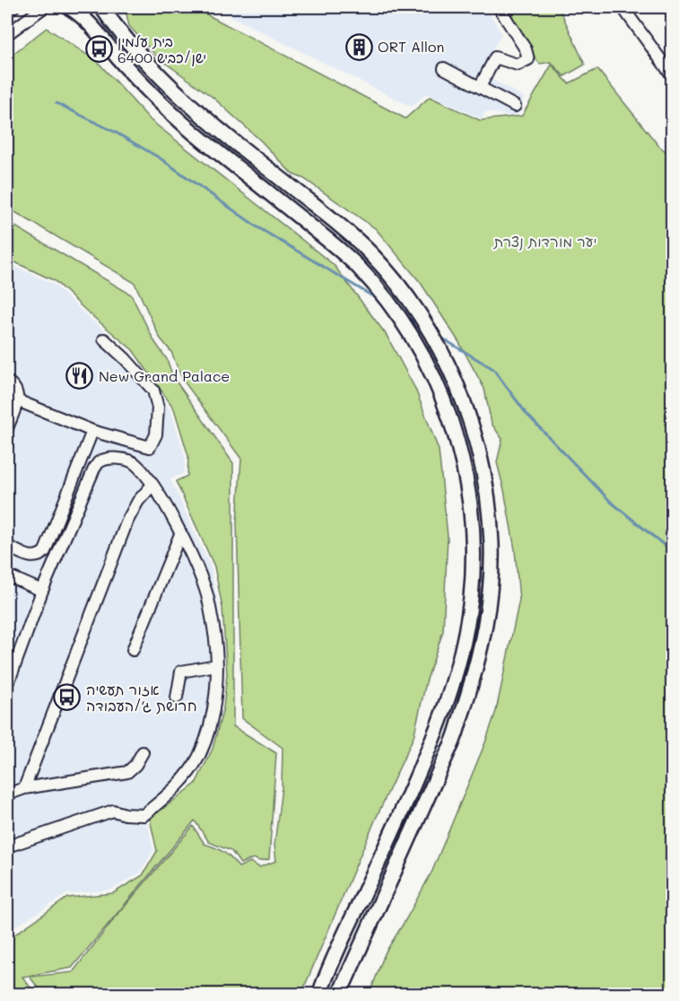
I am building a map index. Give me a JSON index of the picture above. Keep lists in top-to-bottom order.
{
  "parks": ["יער מורדות נצרת"],
  "places": {
    "building": ["ORT Allon"],
    "bus stop": ["בית עלמין ישן/כביש 6400", "אזור תעשיה חרושת ג׳/העבודה"],
    "restaurant": ["New Grand Palace"]
  }
}
